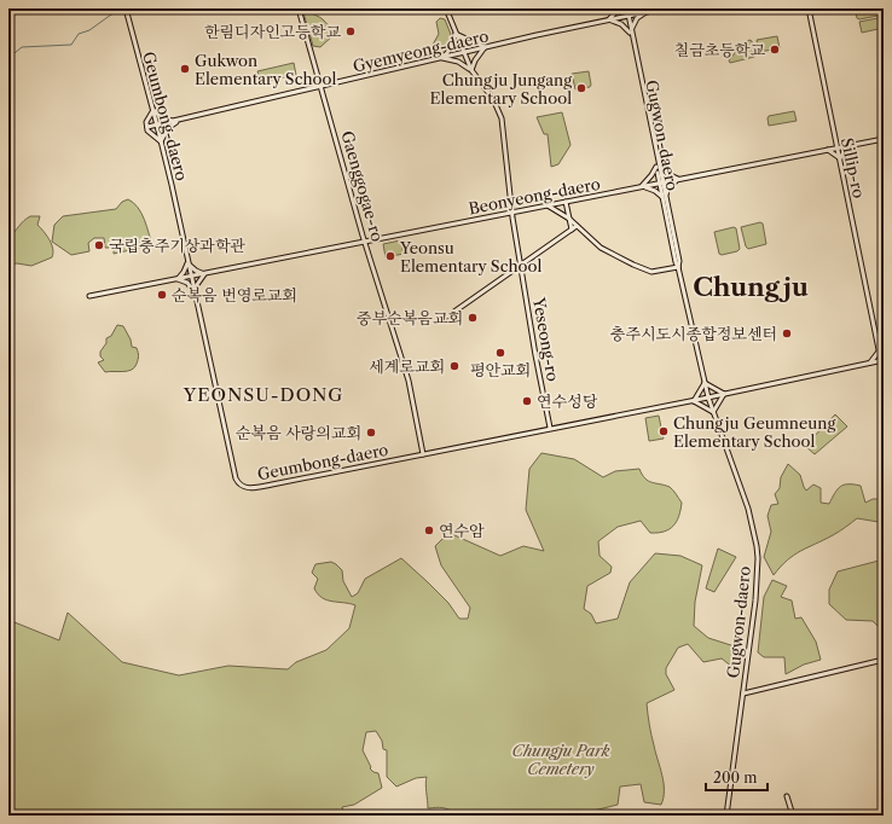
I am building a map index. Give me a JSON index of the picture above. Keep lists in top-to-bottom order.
{
  "streets": {
    "street": [
      "Gyemyeong-daero",
      "Geumbong-daero",
      "Gugwon-daero",
      "Sillip-ro",
      "Gaenggogae-ro",
      "Beonyeong-daero",
      "Yeseong-ro"
    ]
  },
  "crossings": [
    ["Gyemyeong-daero", "Geumbong-daero"],
    ["Gyemyeong-daero", "Gugwon-daero"],
    ["Gyemyeong-daero", "Gaenggogae-ro"],
    ["Gyemyeong-daero", "Yeseong-ro"],
    ["Geumbong-daero", "Gugwon-daero"],
    ["Geumbong-daero", "Gaenggogae-ro"],
    ["Geumbong-daero", "Beonyeong-daero"],
    ["Geumbong-daero", "Yeseong-ro"],
    ["Gugwon-daero", "Beonyeong-daero"],
    ["Sillip-ro", "Beonyeong-daero"],
    ["Gaenggogae-ro", "Beonyeong-daero"],
    ["Beonyeong-daero", "Yeseong-ro"]
  ],
  "districts": ["Chungju", "YEONSU-DONG"],
  "parks": ["Chungju Park Cemetery"],
  "places": [
    "한림디자인고등학교",
    "칠금초등학교",
    "Gukwon Elementary School",
    "Chungju Jungang Elementary School",
    "국립충주기상과학관",
    "Yeonsu Elementary School",
    "순복음 번영로교회",
    "중부순복음교회",
    "충주시도시종합정보센터",
    "평안교회",
    "세계로교회",
    "연수성당",
    "Chungju Geumneung Elementary School",
    "순복음 사랑의교회",
    "연수암"
  ],
  "scale_bar": "200 m"
}
